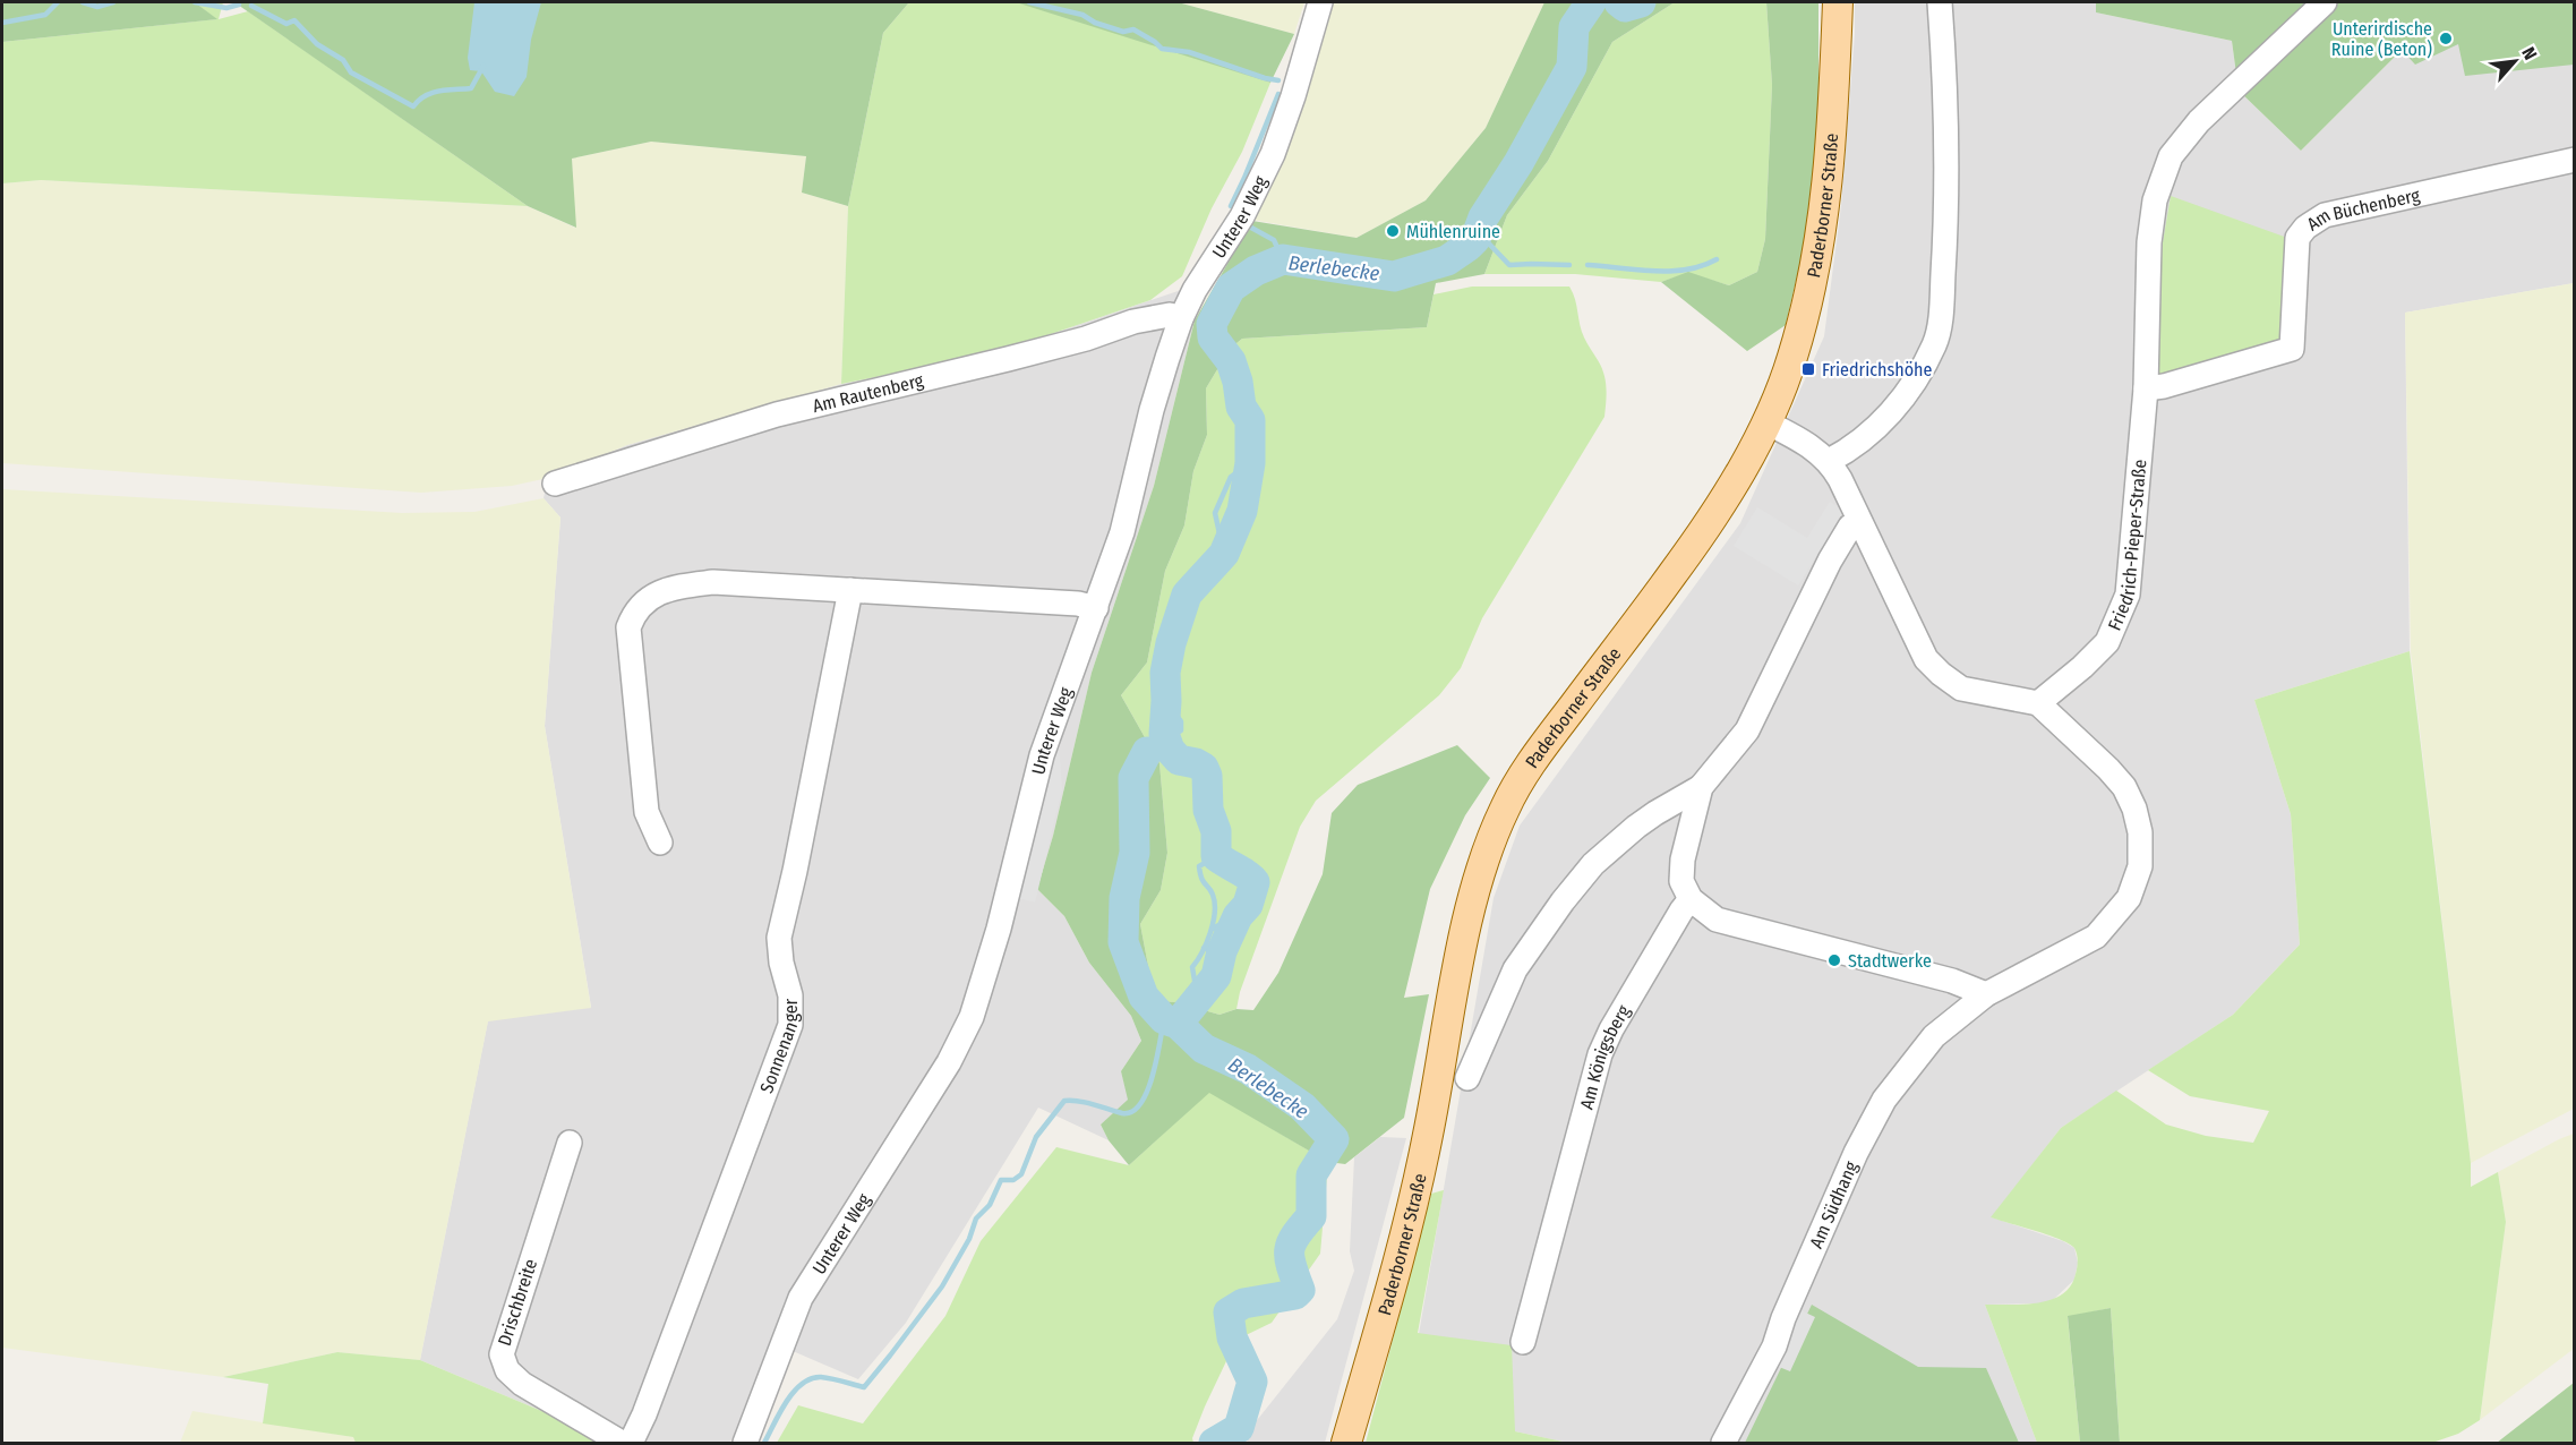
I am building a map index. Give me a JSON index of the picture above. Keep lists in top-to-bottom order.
{
  "streets": {
    "main road": ["Paderborner Straße"],
    "street": [
      "Am Büchenberg",
      "Unterer Weg",
      "Am Rautenberg",
      "Friedrich-Pieper-Straße",
      "Sonnenanger",
      "Am Königsberg",
      "Am Südhang",
      "Drischbreite"
    ]
  },
  "crossings": [
    ["Am Büchenberg", "Friedrich-Pieper-Straße"],
    ["Unterer Weg", "Am Rautenberg"],
    ["Friedrich-Pieper-Straße", "Am Südhang"]
  ],
  "water": ["Berlebecke"],
  "places": {
    "other": ["Unterirdische Ruine (Beton)", "Mühlenruine", "Stadtwerke"],
    "transit": ["Friedrichshöhe"]
  },
  "north": "top right"
}
